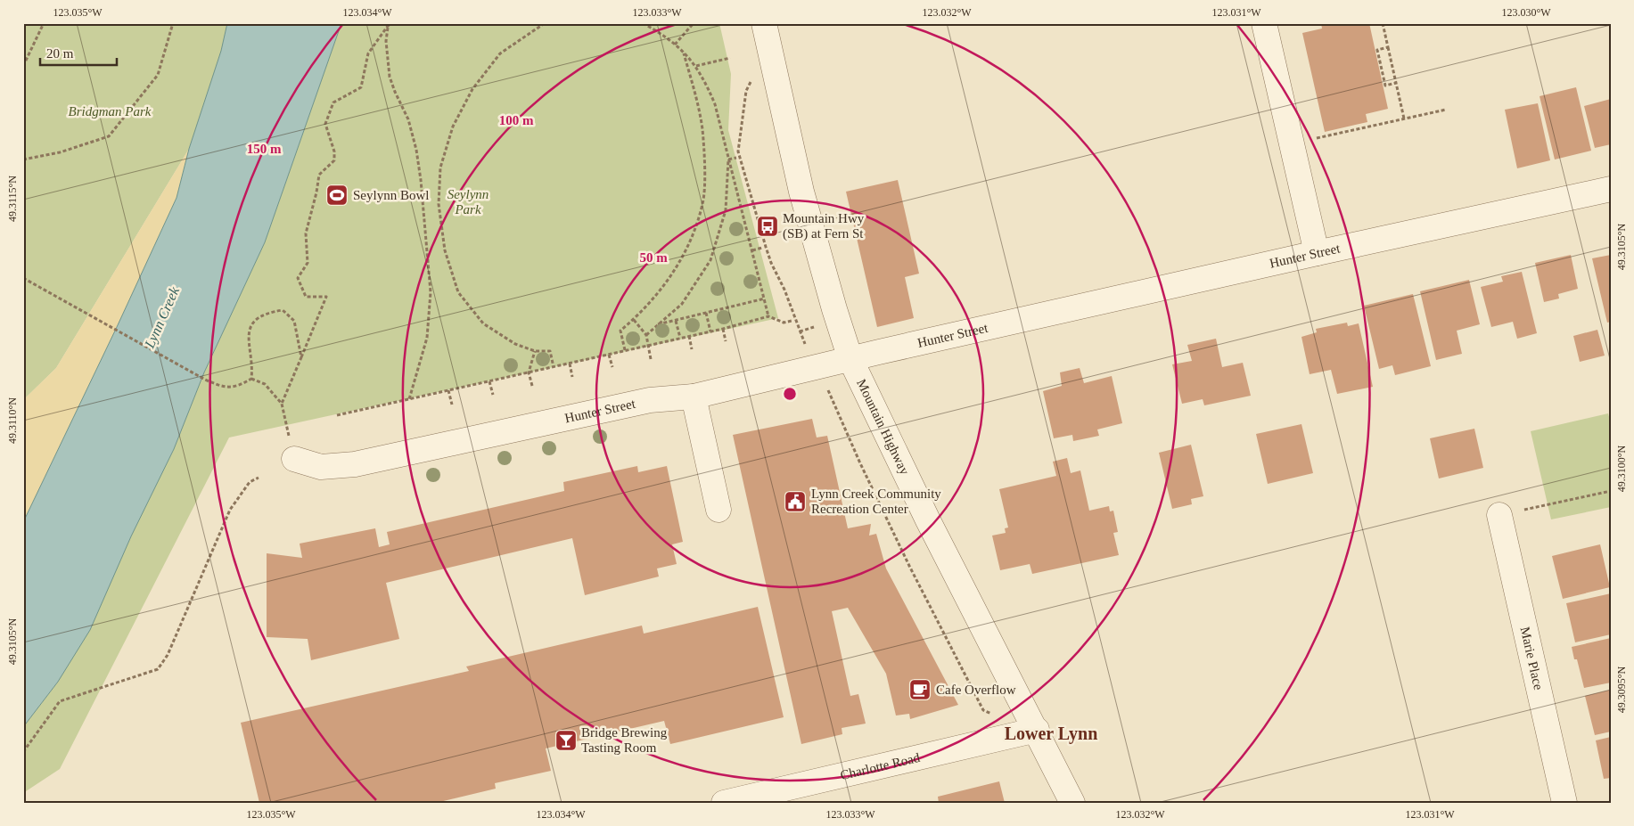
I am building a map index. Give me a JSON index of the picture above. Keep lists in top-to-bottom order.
{
  "streets": {
    "street": [
      "Hunter Street",
      "Mountain Highway",
      "Marie Place",
      "Charlotte Road"
    ]
  },
  "crossings": [
    ["Hunter Street", "Mountain Highway"],
    ["Mountain Highway", "Charlotte Road"]
  ],
  "districts": ["Lower Lynn"],
  "water": ["Lynn Creek"],
  "parks": ["Bridgman Park", "Seylynn Park"],
  "places": {
    "sports": ["Seylynn Bowl"],
    "bus stop": ["Mountain Hwy (SB) at Fern St"],
    "public building": ["Lynn Creek Community Recreation Center"],
    "cafe": ["Cafe Overflow"],
    "bar": ["Bridge Brewing Tasting Room"]
  },
  "scale_bar": "20 m",
  "coordinates": [
    "123.035°W",
    "123.034°W",
    "123.033°W",
    "123.032°W",
    "123.031°W",
    "123.030°W",
    "49.3115°N",
    "49.3105°N",
    "49.3110°N",
    "49.3100°N",
    "49.3095°N"
  ],
  "rings": ["100 m", "150 m", "50 m"]
}
